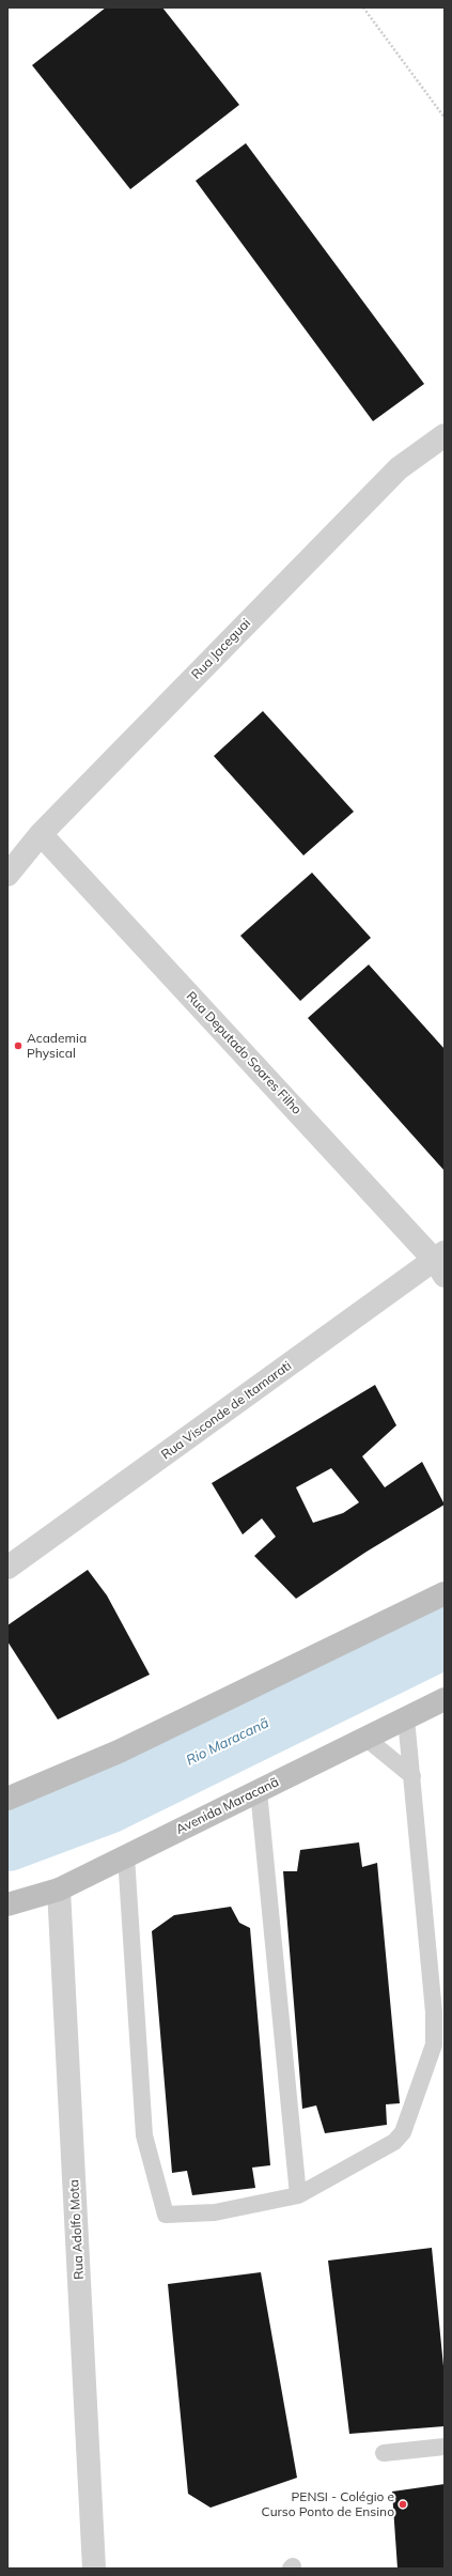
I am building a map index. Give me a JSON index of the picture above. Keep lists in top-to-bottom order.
{
  "streets": {
    "main road": ["Avenida Maracanã"],
    "street": [
      "Rua Jaceguai",
      "Rua Deputado Soares Filho",
      "Rua Visconde de Itamarati",
      "Rua Adolfo Mota"
    ]
  },
  "crossings": [
    ["Rua Jaceguai", "Rua Deputado Soares Filho"],
    ["Rua Deputado Soares Filho", "Rua Visconde de Itamarati"],
    ["Avenida Maracanã", "Rua Adolfo Mota"]
  ],
  "water": ["Rio Maracanã"],
  "places": ["Academia Physical", "PENSI - Colégio e Curso Ponto de Ensino"]
}
